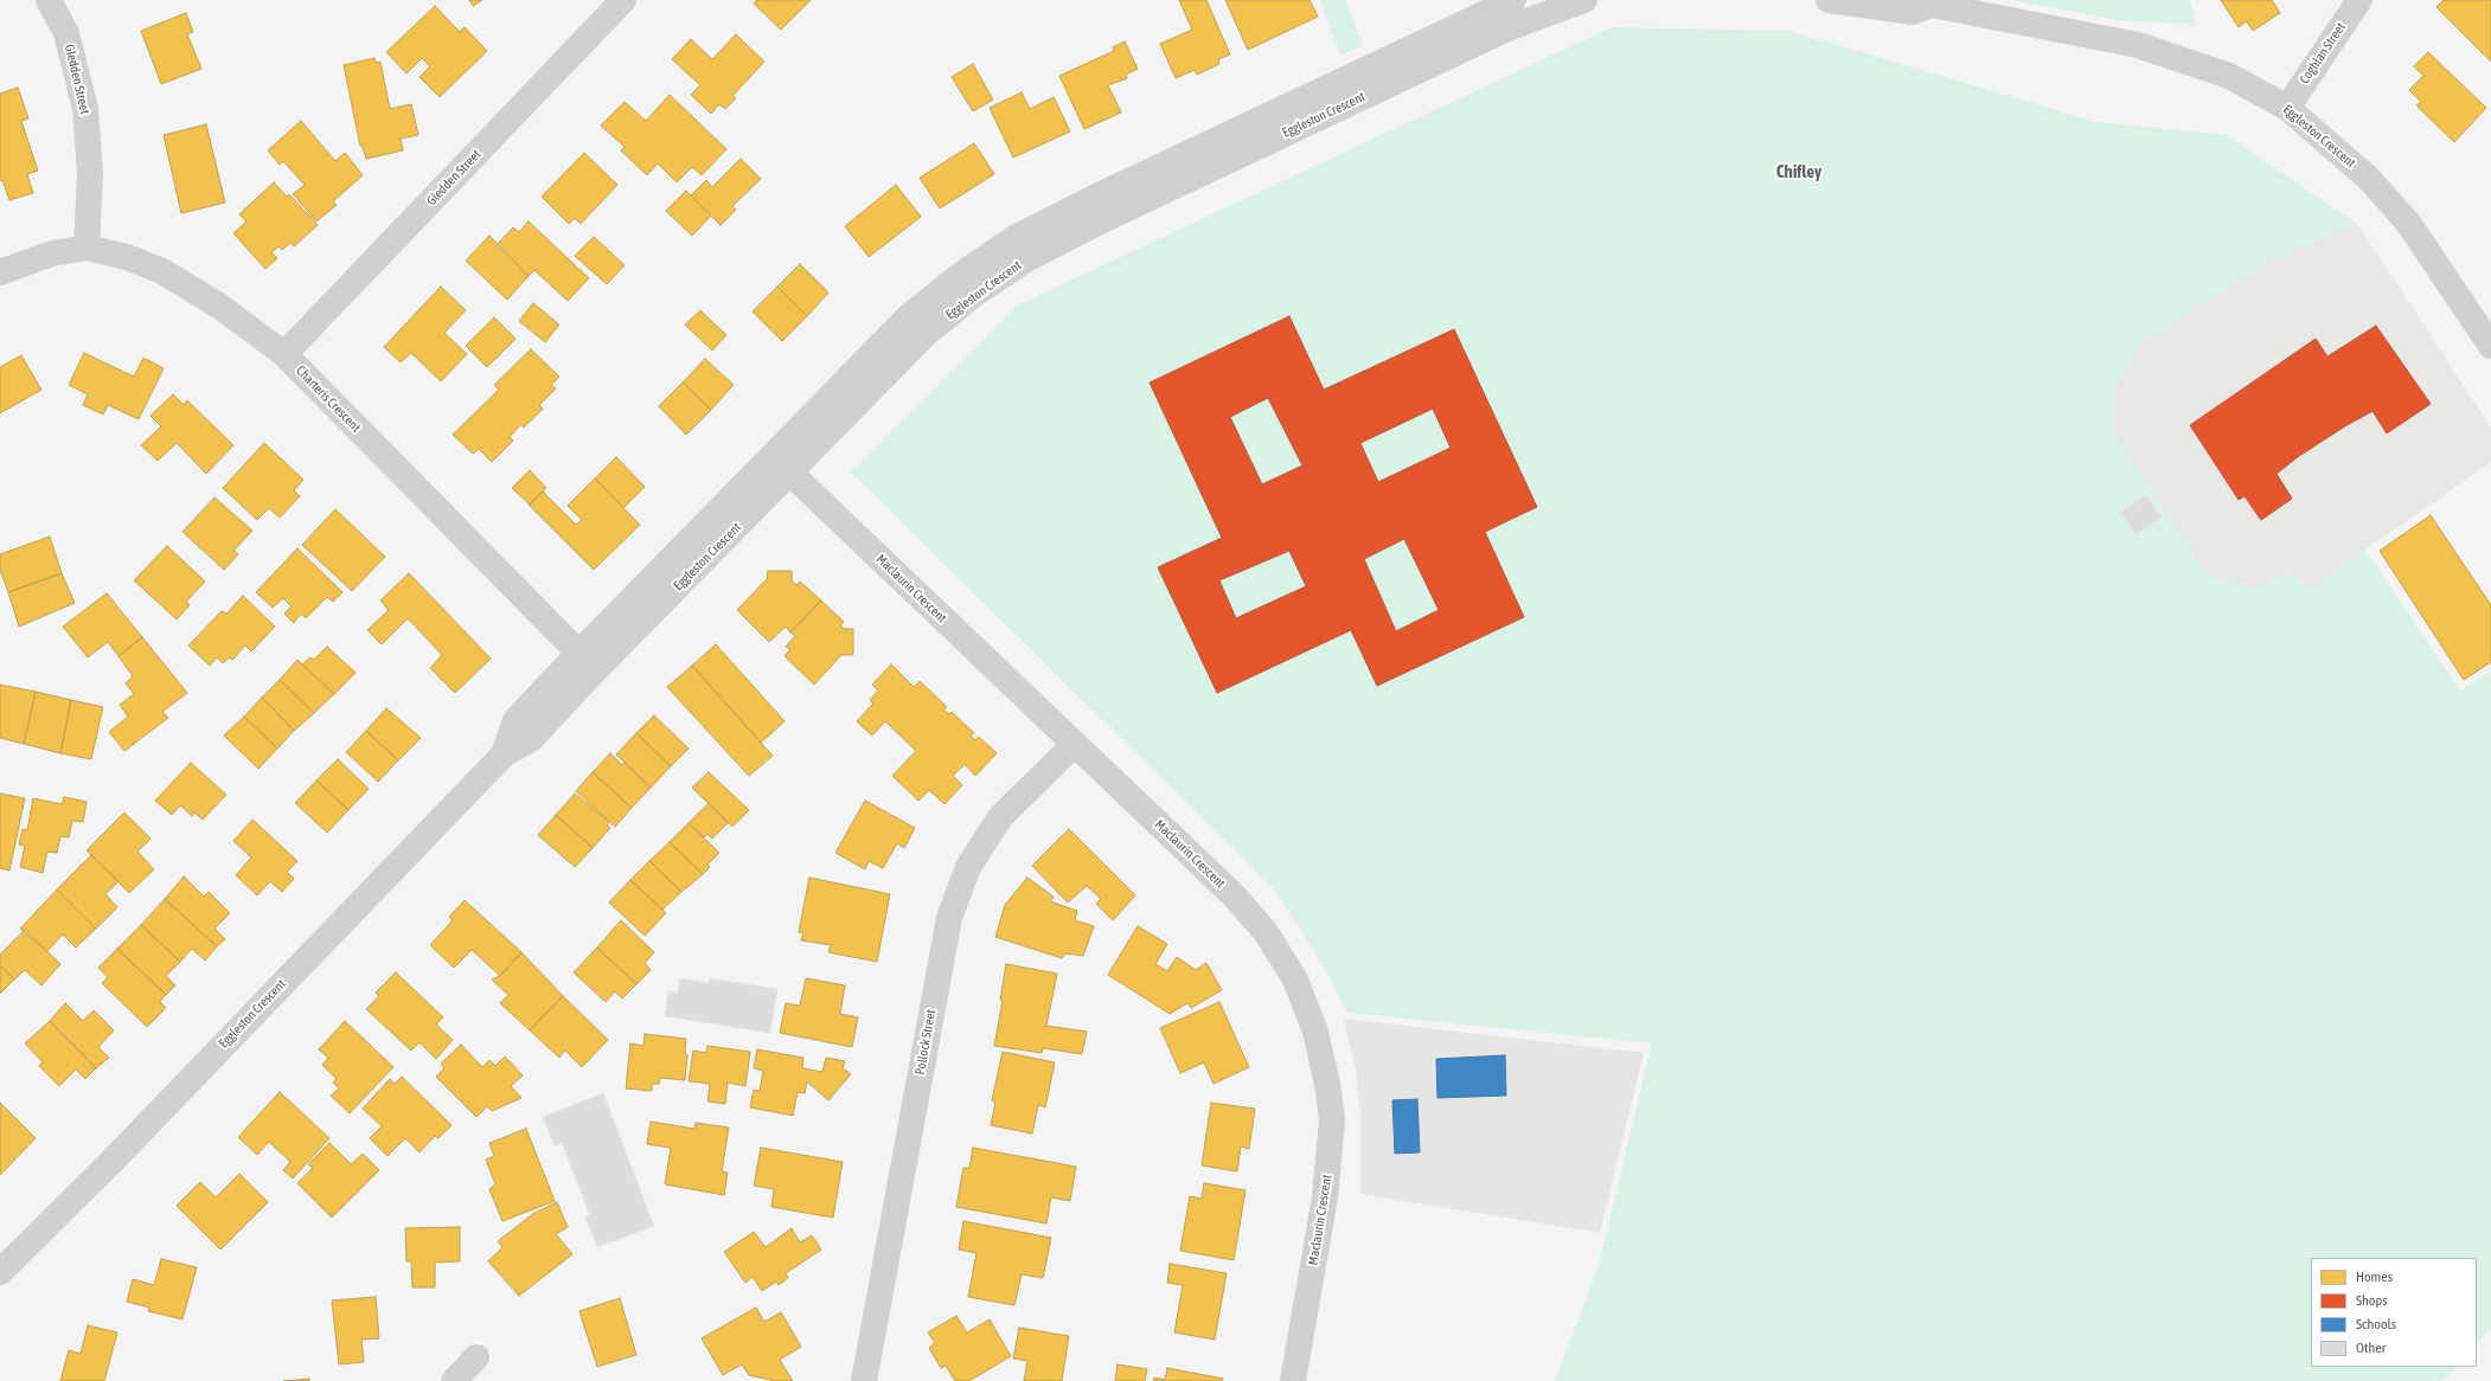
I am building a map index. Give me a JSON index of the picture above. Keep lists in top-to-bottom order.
{
  "streets": {
    "street": [
      "Coghlan Street",
      "Gledden Street",
      "Eggleston Crescent",
      "Charteris Crescent",
      "Maclaurin Crescent",
      "Pollock Street"
    ]
  },
  "crossings": [
    ["Coghlan Street", "Eggleston Crescent"],
    ["Gledden Street", "Charteris Crescent"],
    ["Eggleston Crescent", "Charteris Crescent"],
    ["Eggleston Crescent", "Maclaurin Crescent"],
    ["Maclaurin Crescent", "Pollock Street"]
  ],
  "districts": ["Chifley"],
  "legend": [
    "Homes",
    "Shops",
    "Schools",
    "Other"
  ]
}
